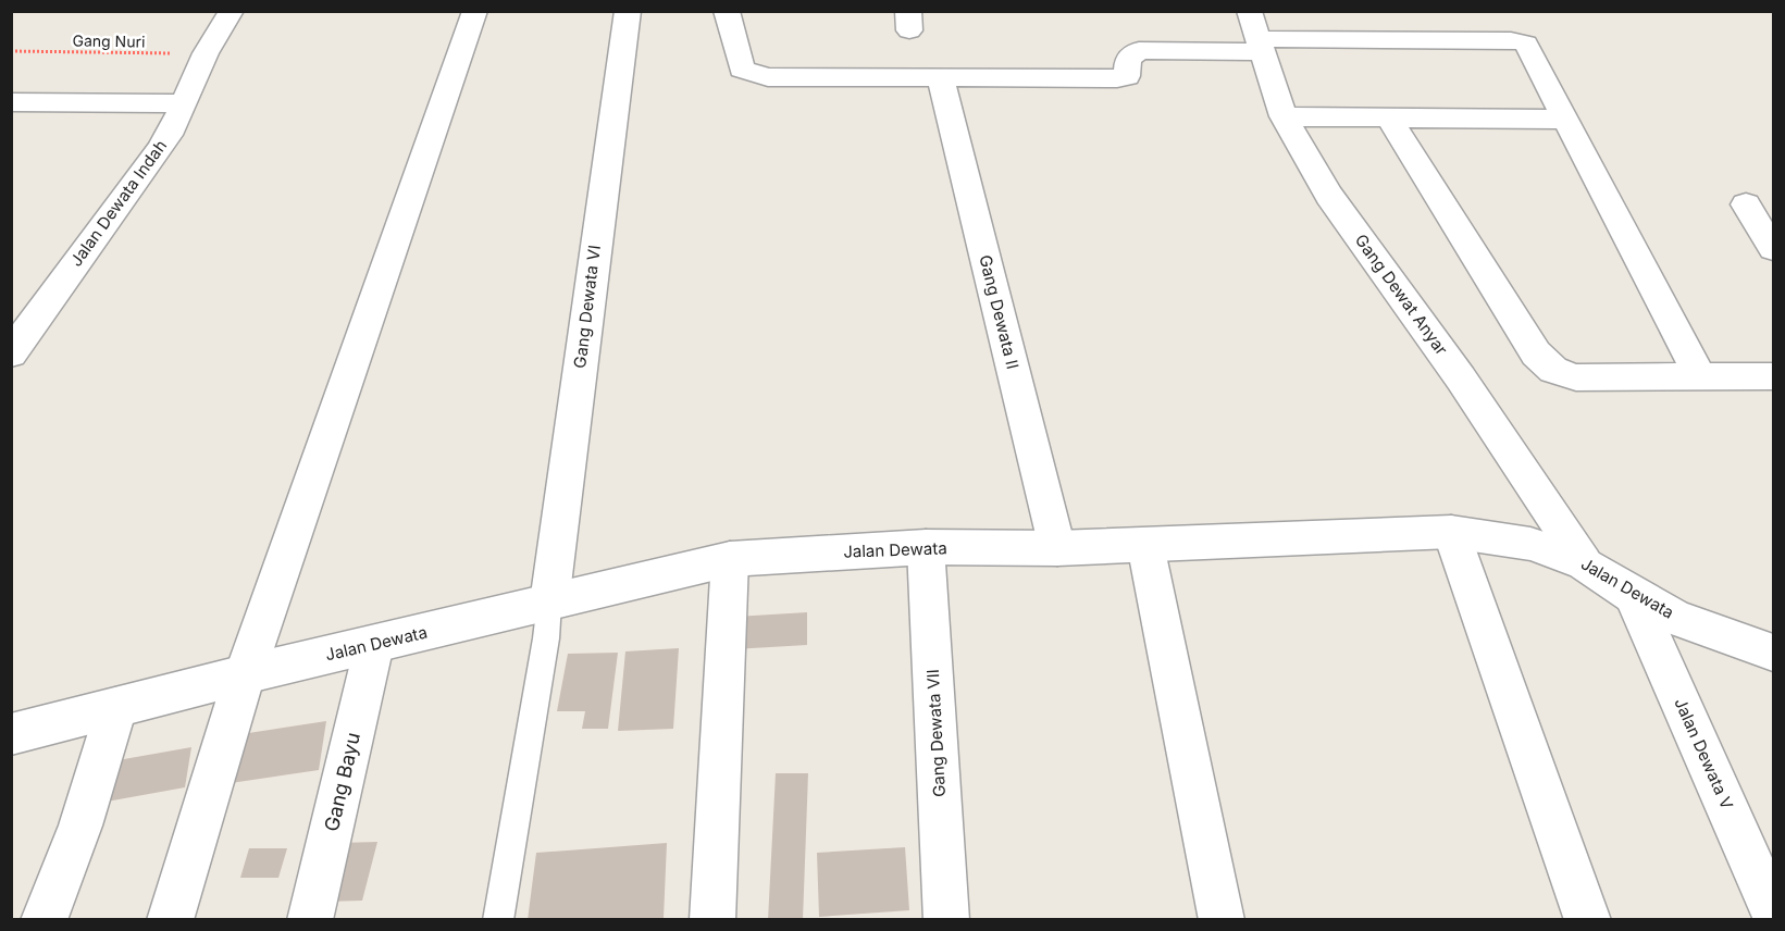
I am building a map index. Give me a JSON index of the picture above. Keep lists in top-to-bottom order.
{
  "streets": {
    "street": [
      "Jalan Dewata Indah",
      "Gang Dewat Anyar",
      "Gang Dewata VI",
      "Gang Dewata II",
      "Jalan Dewata",
      "Gang Dewata VII",
      "Jalan Dewata V",
      "Gang Bayu"
    ],
    "path": ["Gang Nuri"]
  },
  "crossings": [
    ["Gang Nuri", "Jalan Dewata Indah"],
    ["Gang Dewat Anyar", "Jalan Dewata"],
    ["Gang Dewata VI", "Jalan Dewata"],
    ["Gang Dewata II", "Jalan Dewata"],
    ["Jalan Dewata", "Gang Dewata VII"],
    ["Jalan Dewata", "Jalan Dewata V"],
    ["Jalan Dewata", "Gang Bayu"]
  ]
}
